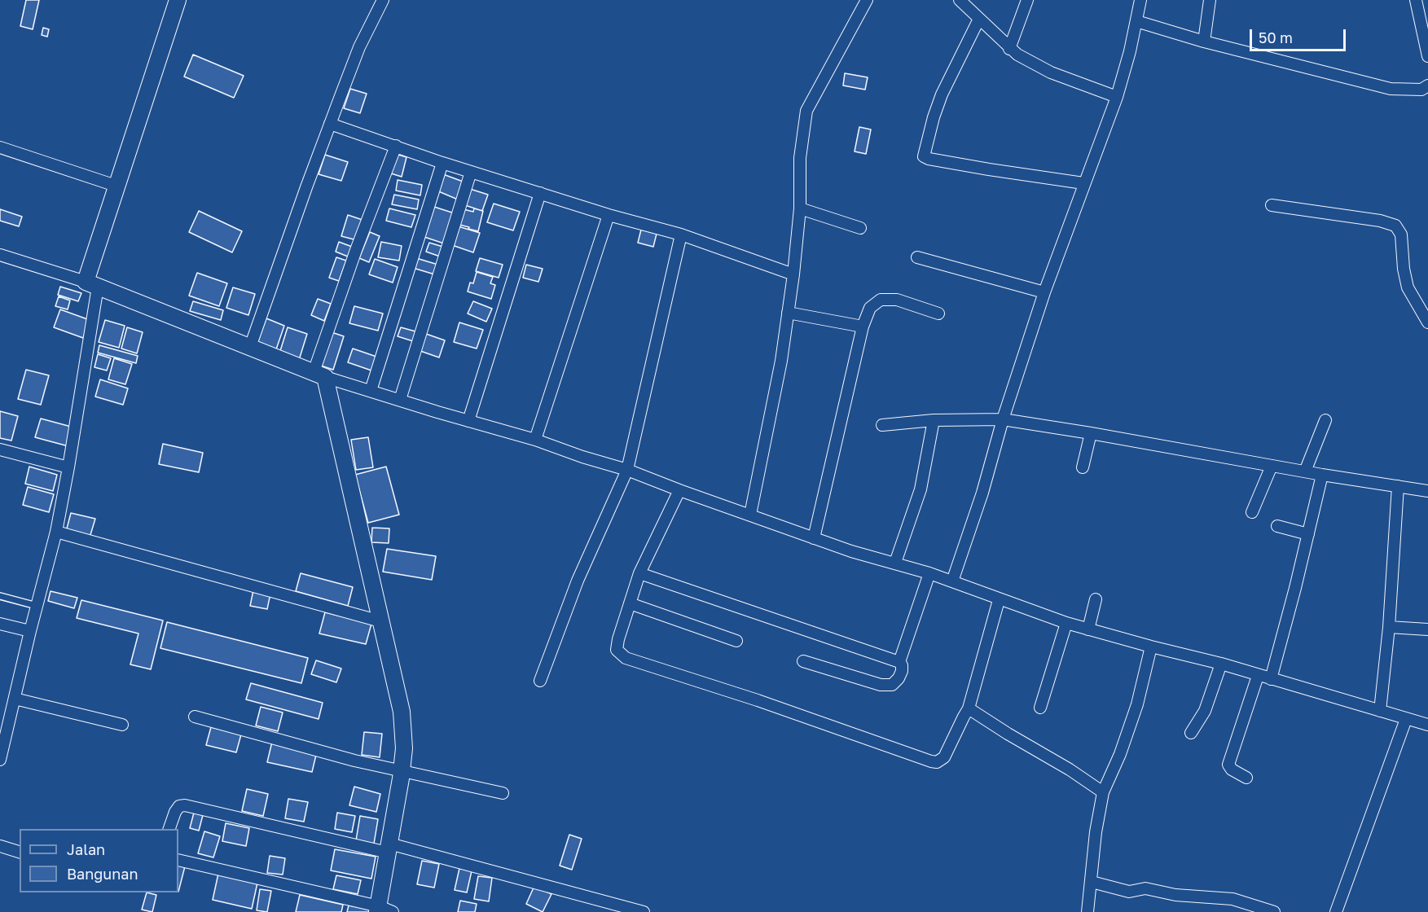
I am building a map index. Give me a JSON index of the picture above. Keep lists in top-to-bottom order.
{
  "legend": ["Jalan", "Bangunan"],
  "scale_bar": "50 m"
}
